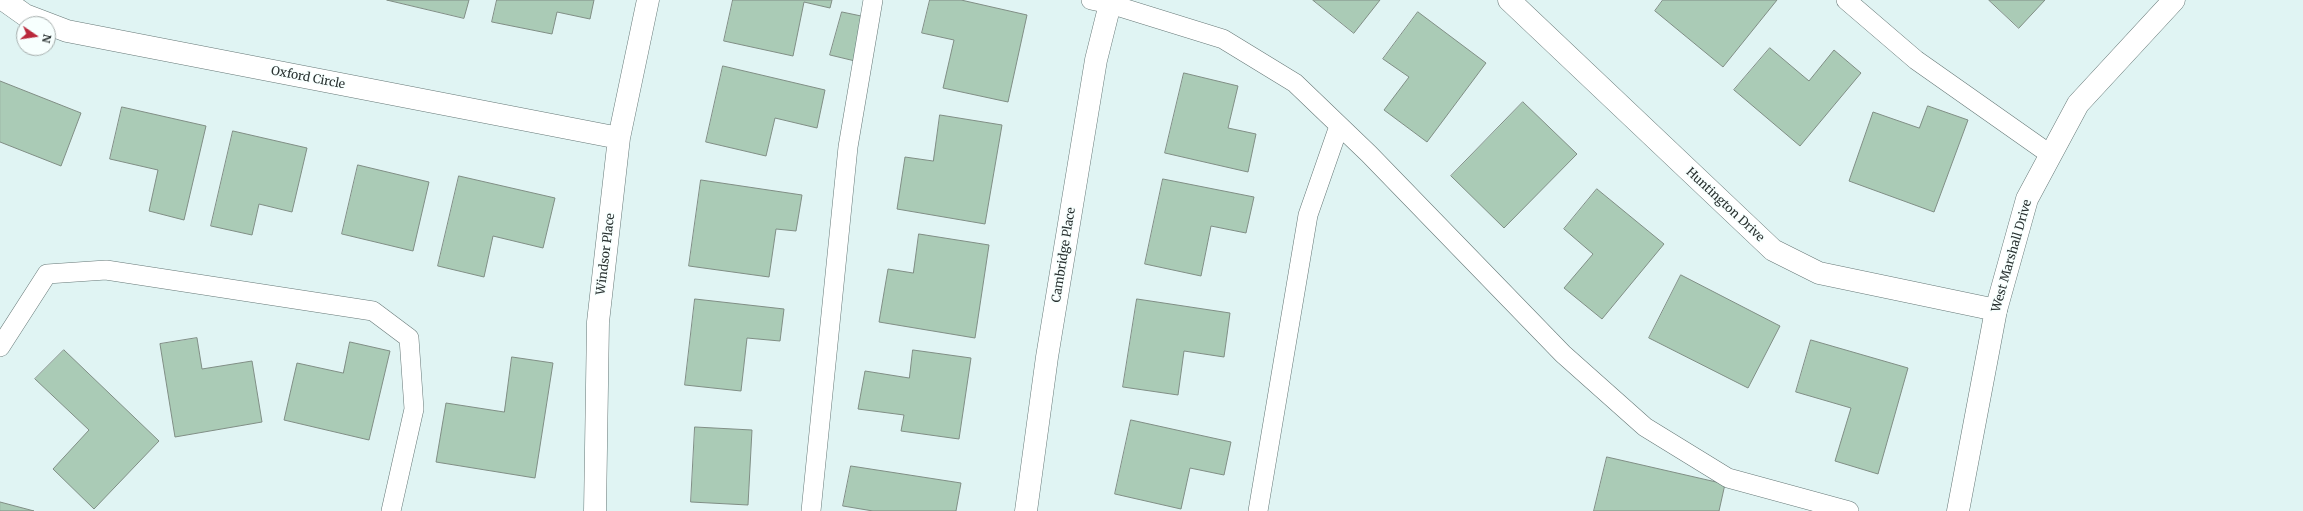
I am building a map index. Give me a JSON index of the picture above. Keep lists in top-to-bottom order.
{
  "streets": {
    "street": [
      "Oxford Circle",
      "Huntington Drive",
      "Windsor Place",
      "Cambridge Place",
      "West Marshall Drive"
    ]
  },
  "crossings": [
    ["Oxford Circle", "Windsor Place"],
    ["Huntington Drive", "West Marshall Drive"]
  ],
  "north": "right"
}
